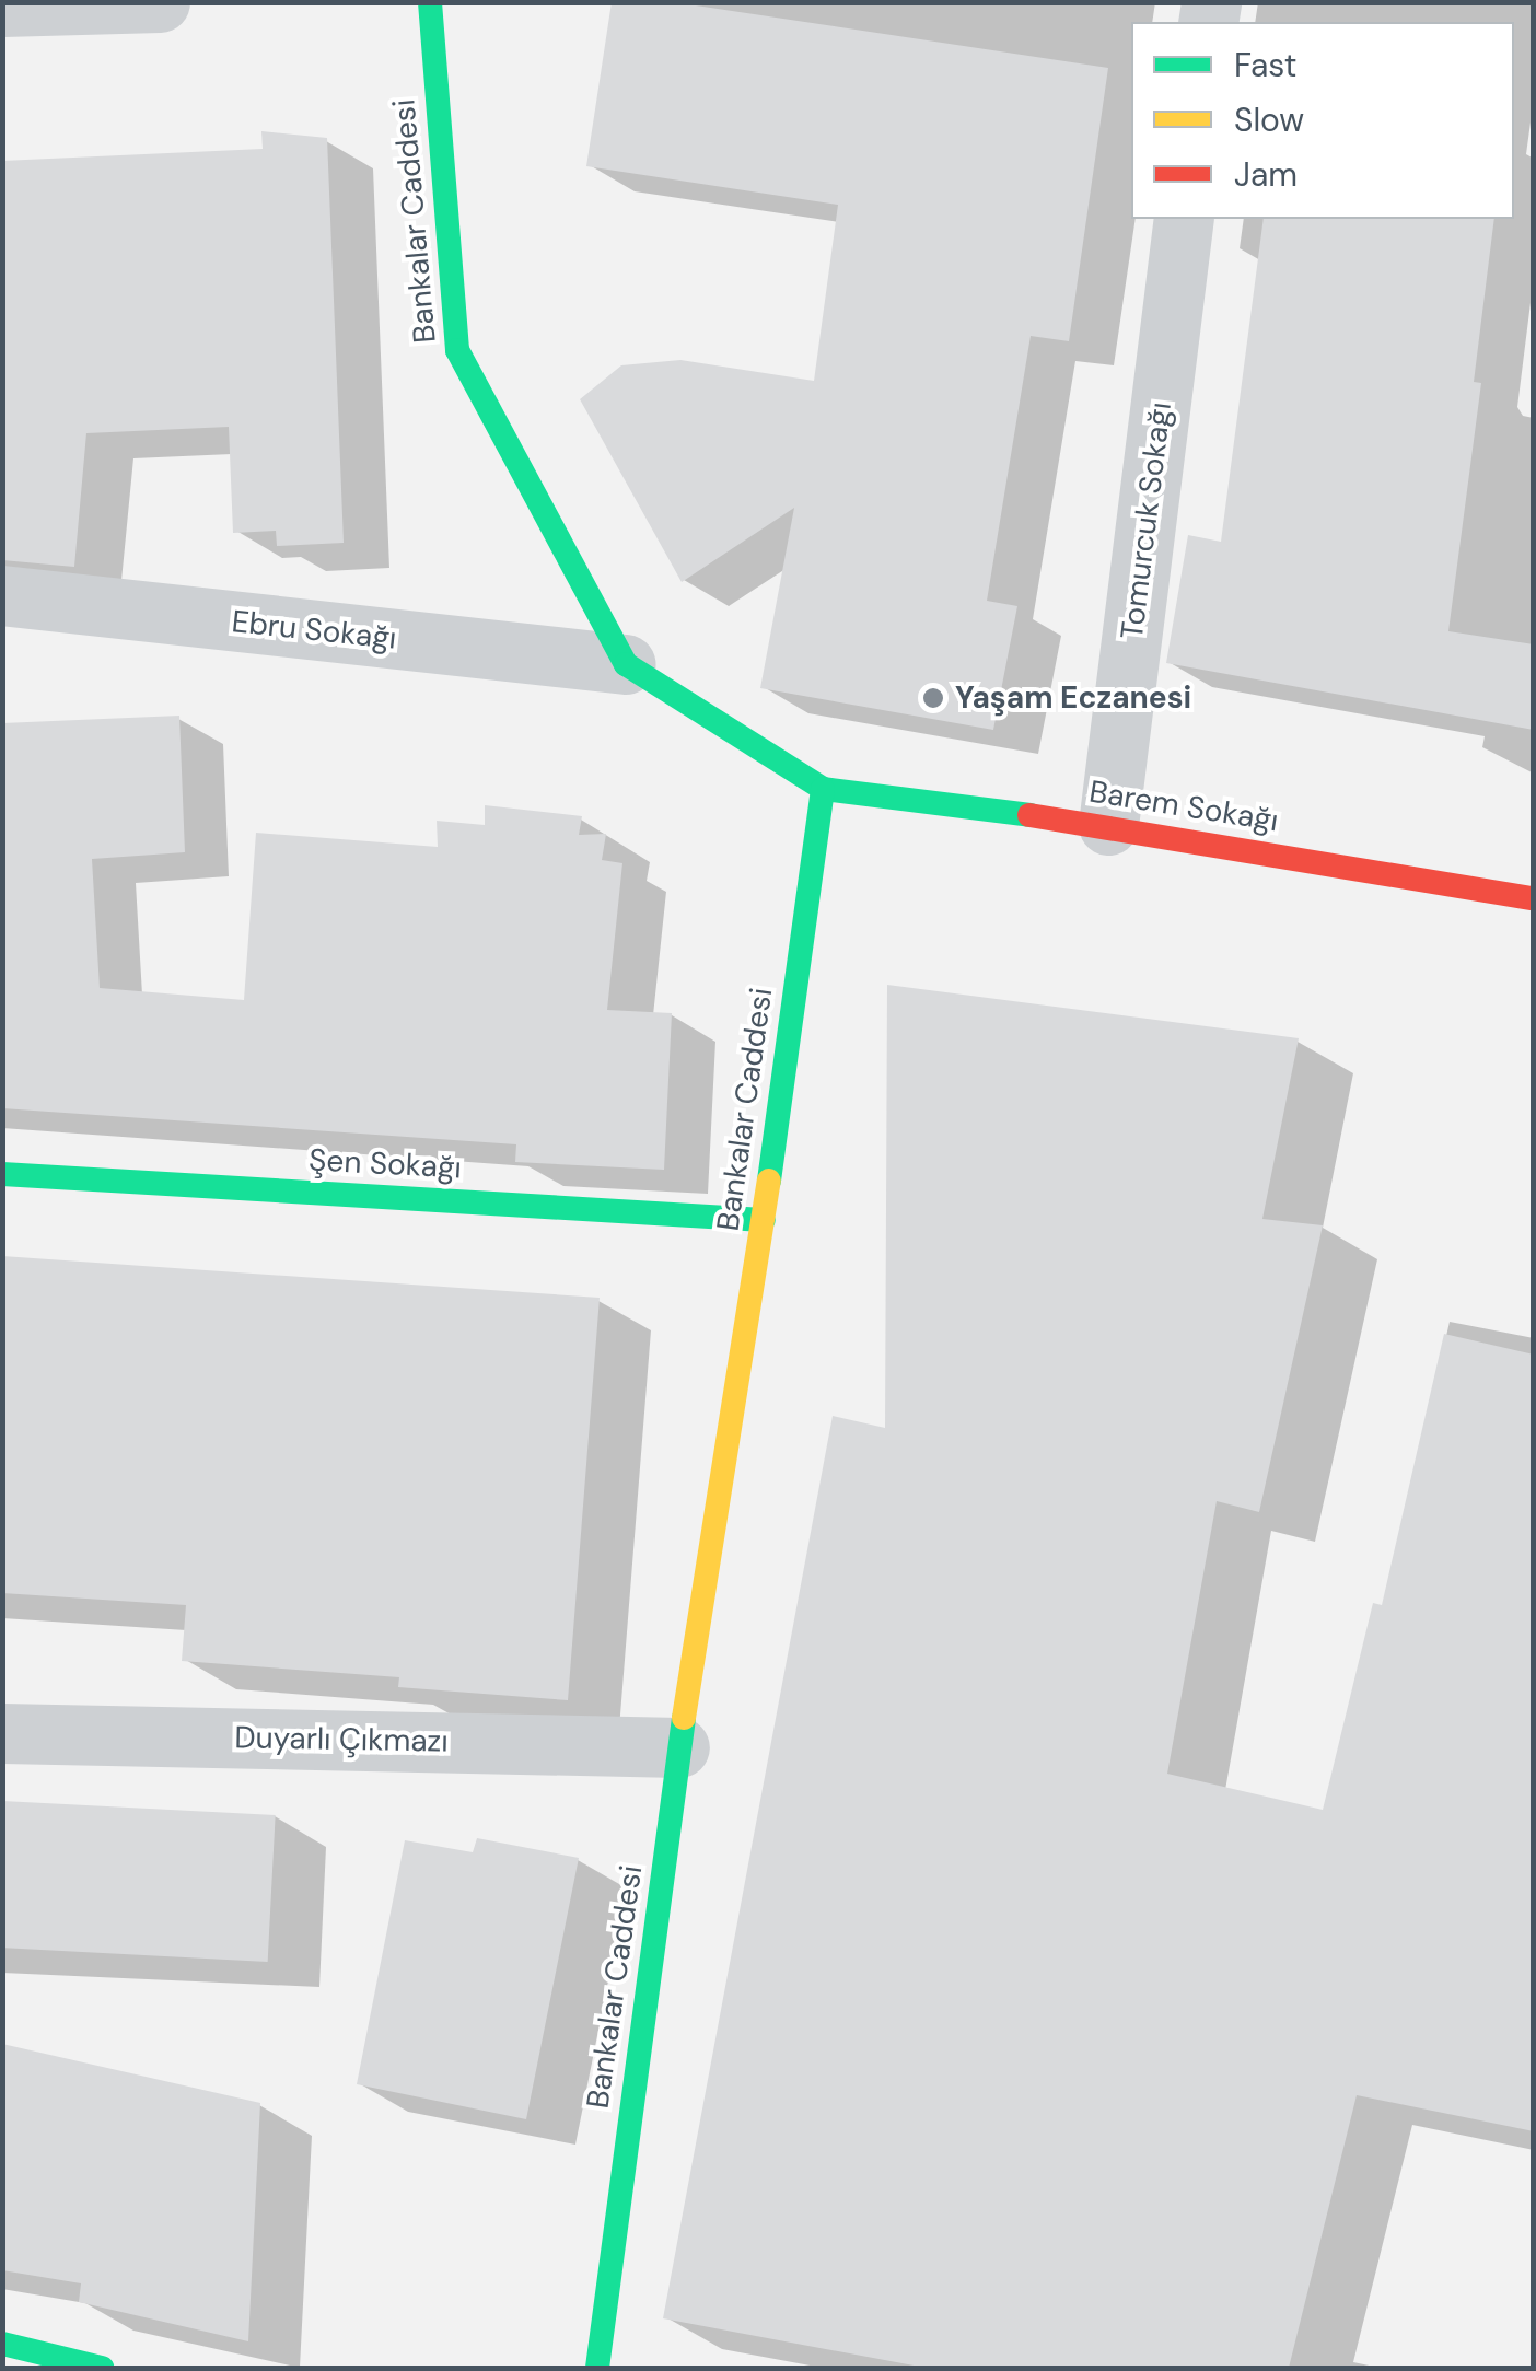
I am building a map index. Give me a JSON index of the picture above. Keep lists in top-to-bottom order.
{
  "streets": {
    "street": [
      "Bankalar Caddesi",
      "Tomurcuk Sokağı",
      "Ebru Sokağı",
      "Barem Sokağı",
      "Şen Sokağı",
      "Duyarlı Çıkmazı"
    ]
  },
  "crossings": [
    ["Bankalar Caddesi", "Ebru Sokağı"],
    ["Bankalar Caddesi", "Barem Sokağı"],
    ["Bankalar Caddesi", "Şen Sokağı"],
    ["Bankalar Caddesi", "Duyarlı Çıkmazı"],
    ["Tomurcuk Sokağı", "Barem Sokağı"]
  ],
  "places": ["Yaşam Eczanesi"],
  "legend": ["Fast", "Slow", "Jam"]
}
